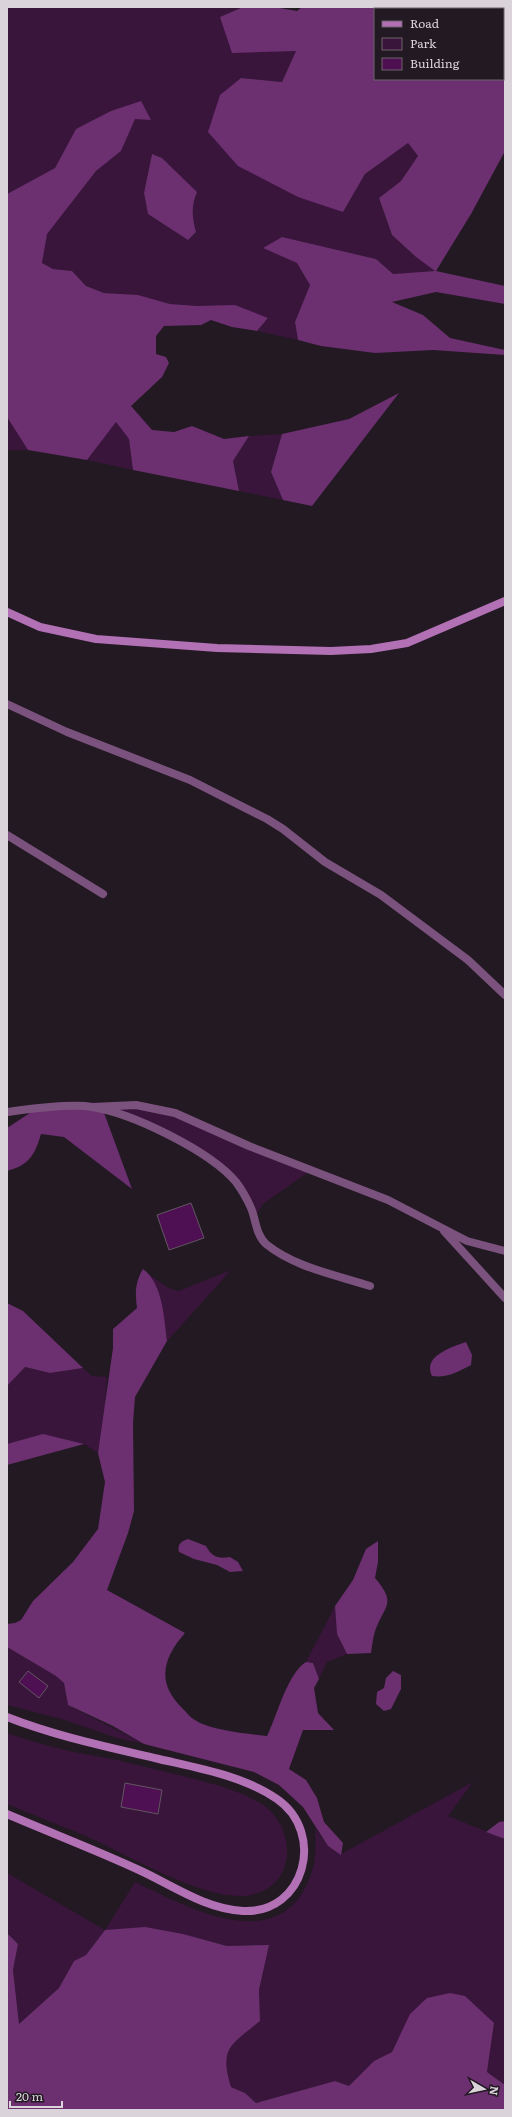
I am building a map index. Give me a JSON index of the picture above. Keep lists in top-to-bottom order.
{
  "legend": ["Road", "Park", "Building"],
  "scale_bar": "20 m",
  "north": "right"
}
